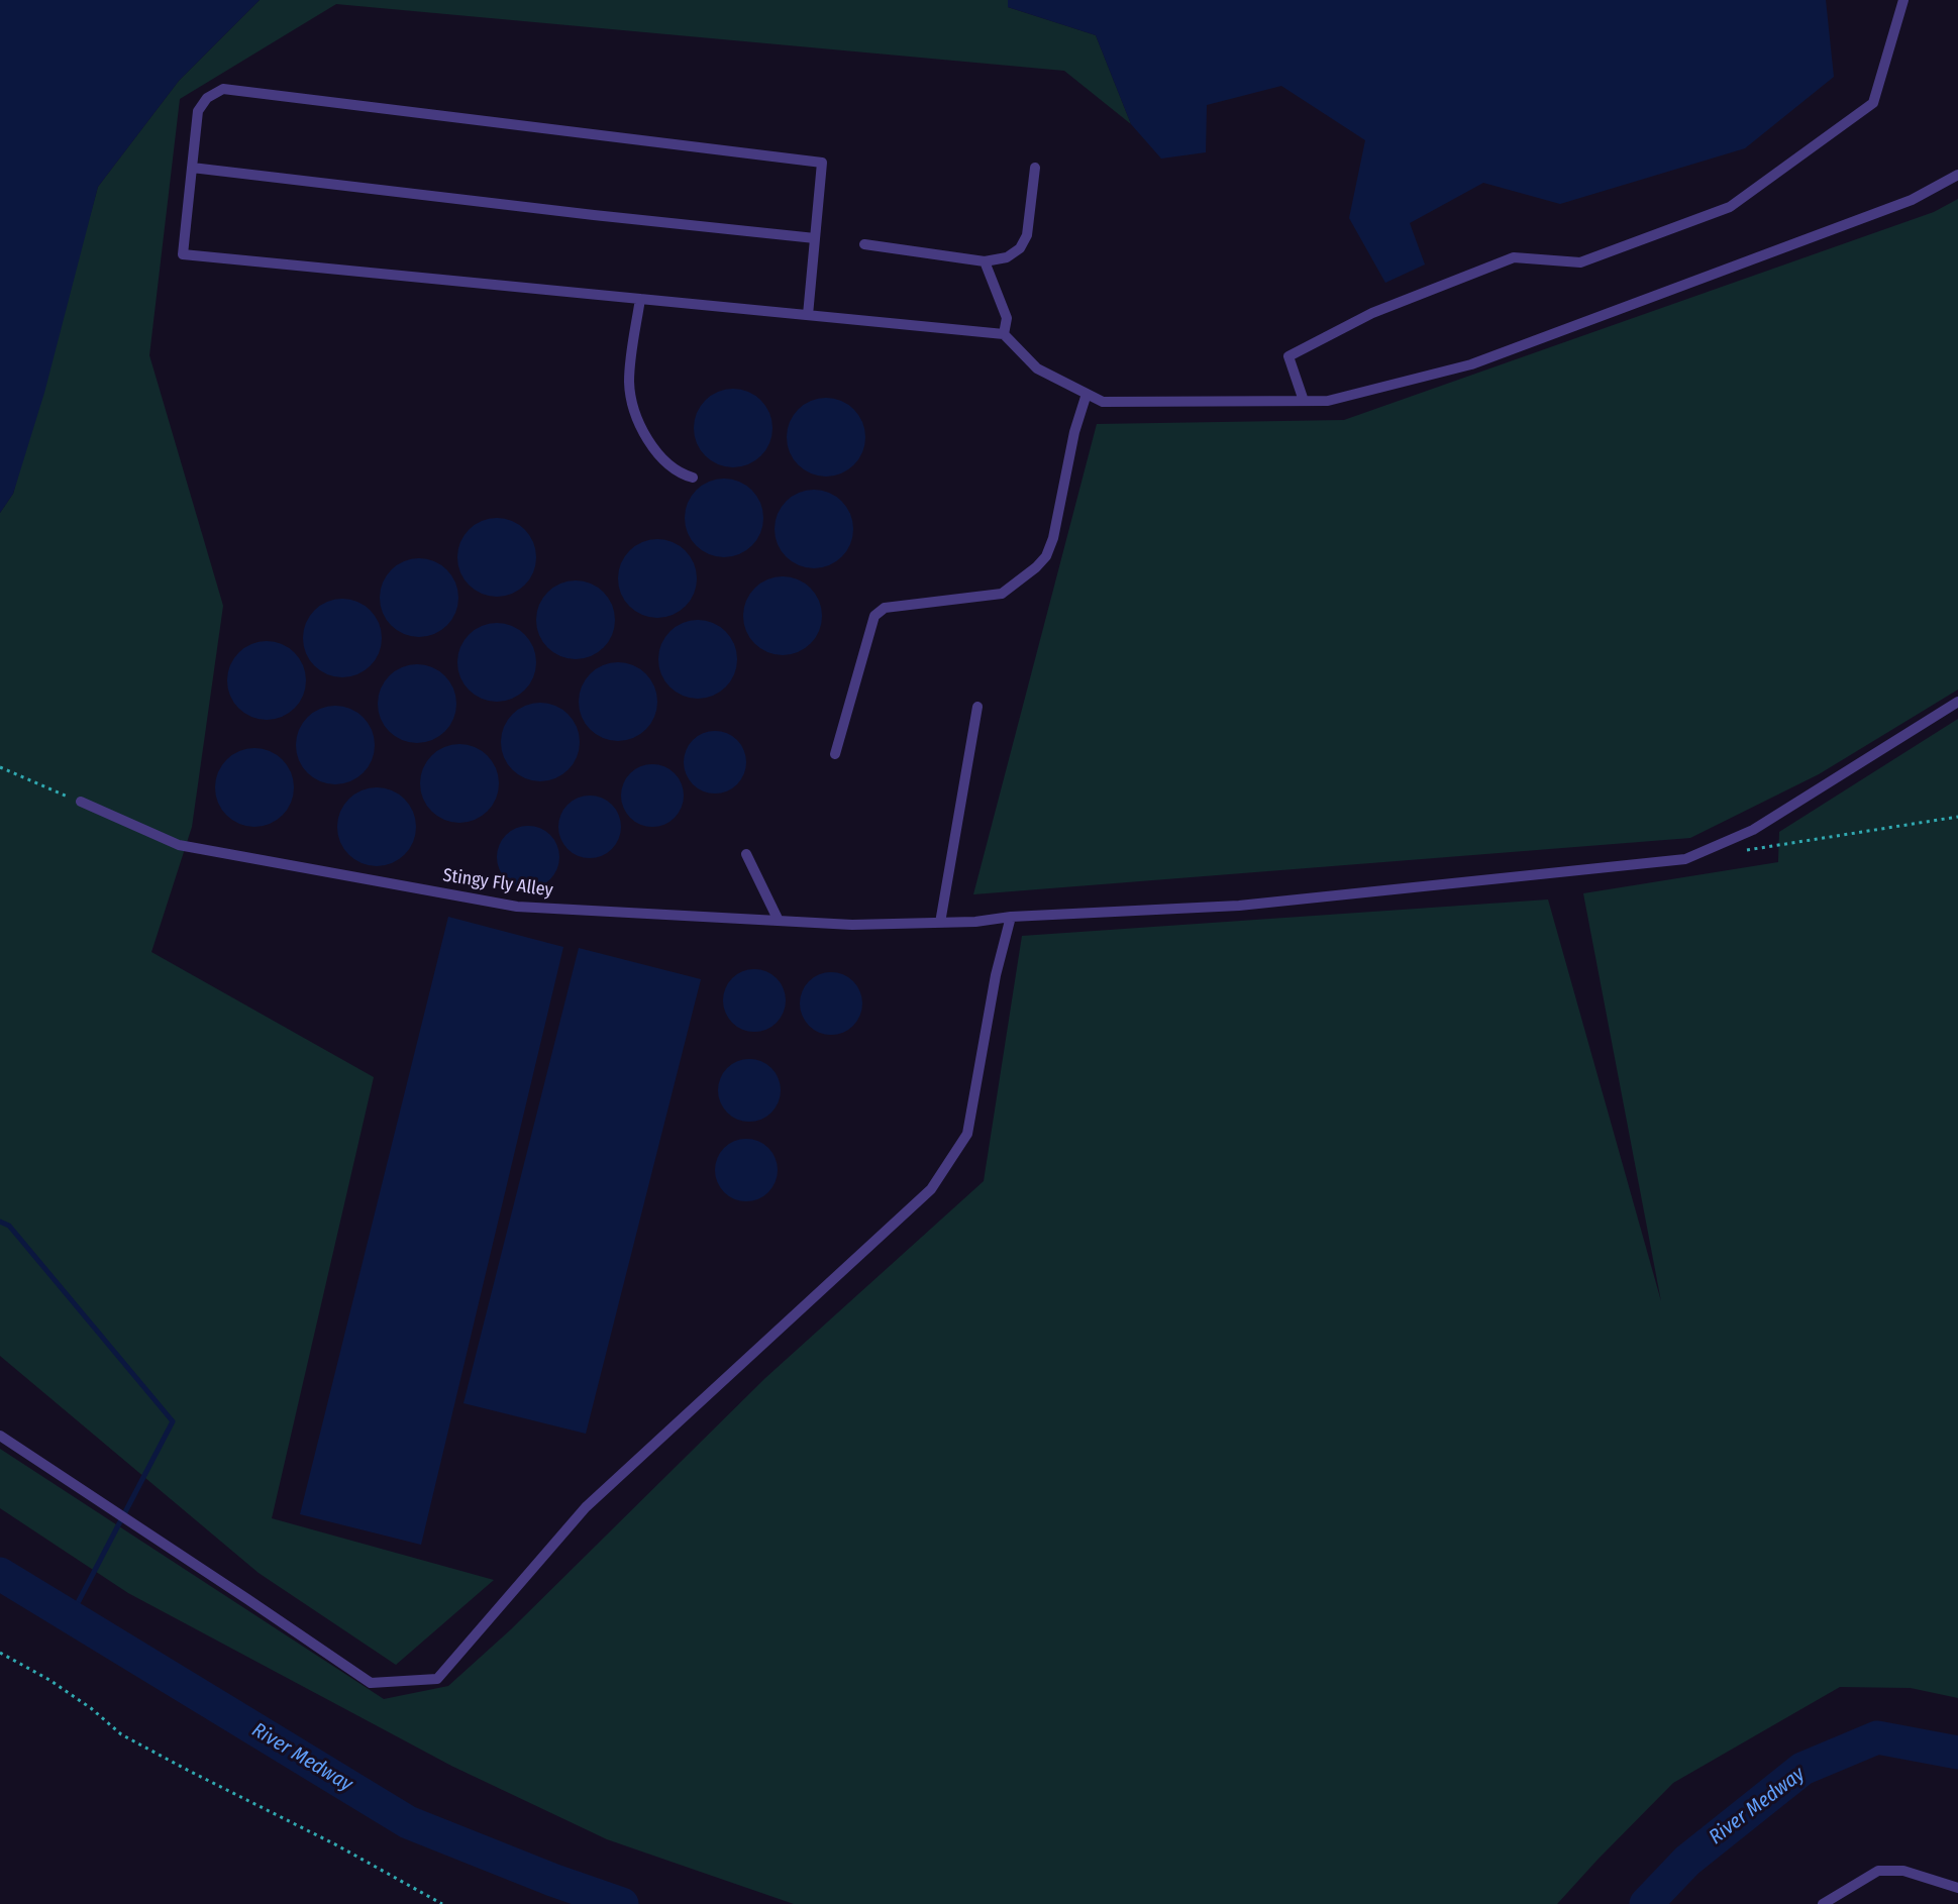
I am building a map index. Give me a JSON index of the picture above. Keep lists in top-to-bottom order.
{
  "streets": {
    "lane": ["Stingy Fly Alley"]
  },
  "water": ["River Medway"]
}
